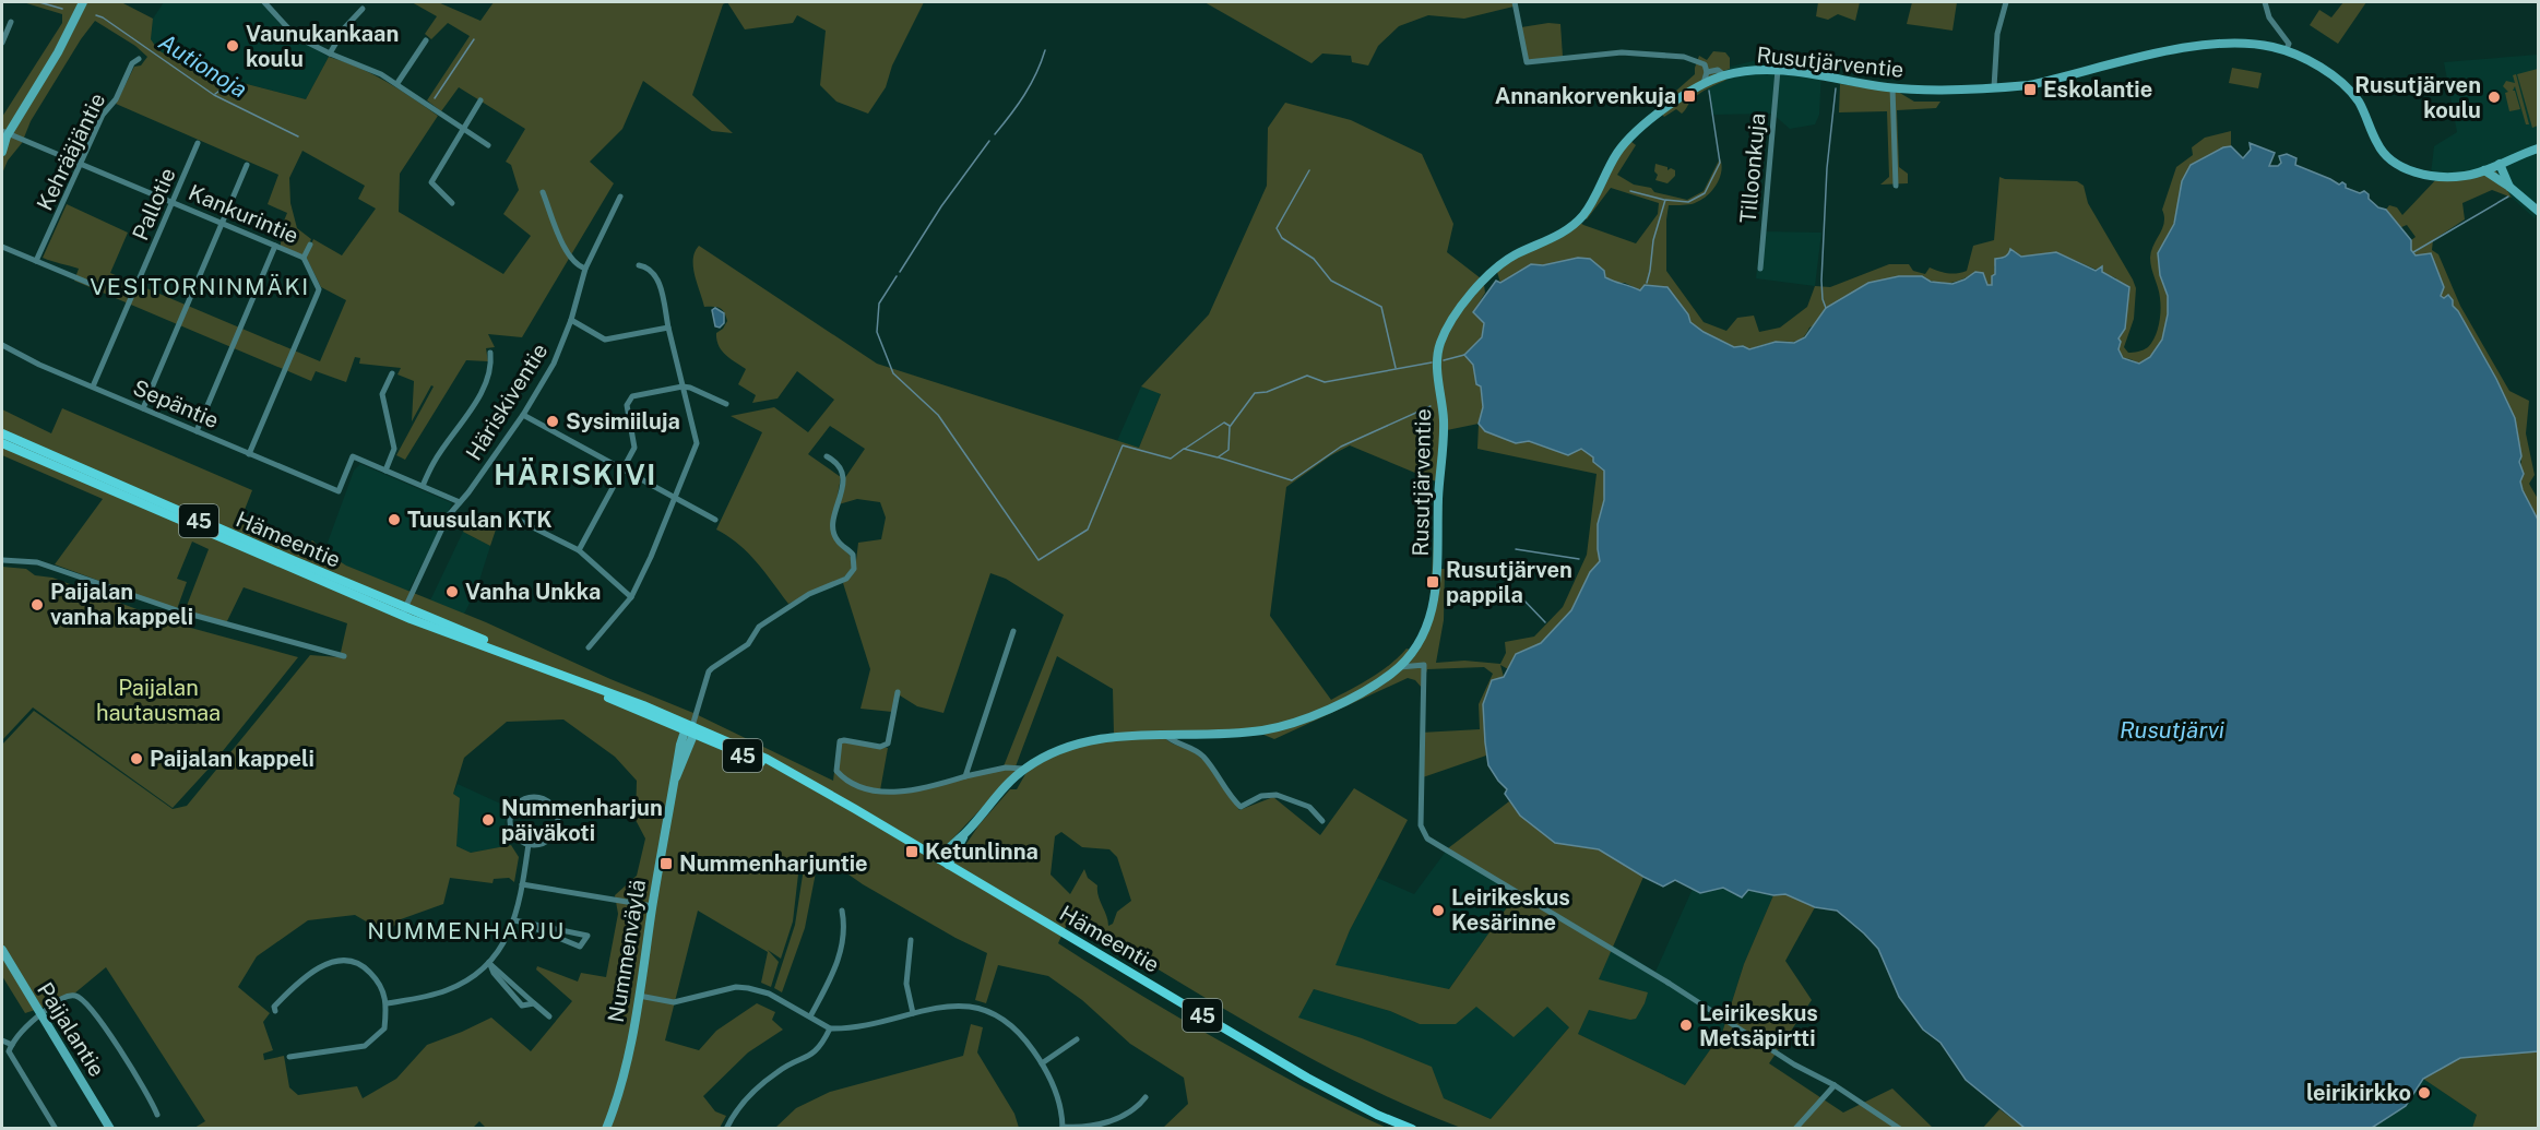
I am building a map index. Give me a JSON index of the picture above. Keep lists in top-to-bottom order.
{
  "streets": {
    "main road": [
      "Rusutjärventie",
      "45",
      "Hämeentie",
      "Nummenväylä",
      "Paijalantie"
    ],
    "street": [
      "Kehrääjäntie",
      "Tilloonkuja",
      "Pallotie",
      "Kankurintie",
      "Häriskiventie",
      "Sepäntie"
    ]
  },
  "crossings": [
    ["Rusutjärventie", "Tilloonkuja"],
    ["Rusutjärventie", "Hämeentie"],
    ["Kehrääjäntie", "Kankurintie"],
    ["Pallotie", "Kankurintie"],
    ["Pallotie", "Sepäntie"],
    ["Kankurintie", "Sepäntie"],
    ["Häriskiventie", "Hämeentie"],
    ["Hämeentie", "Nummenväylä"]
  ],
  "districts": ["VESITORNINMÄKI", "HÄRISKIVI", "NUMMENHARJU"],
  "water": ["Autionoja", "Rusutjärvi"],
  "parks": ["Paijalan hautausmaa"],
  "places": {
    "other": [
      "Vaunukankaan koulu",
      "Rusutjärven koulu",
      "Sysimiiluja",
      "Tuusulan KTK",
      "Vanha Unkka",
      "Paijalan vanha kappeli",
      "Paijalan kappeli",
      "Nummenharjun päiväkoti",
      "Leirikeskus Kesärinne",
      "Leirikeskus Metsäpirtti",
      "leirikirkko"
    ],
    "transit": [
      "Eskolantie",
      "Annankorvenkuja",
      "Rusutjärven pappila",
      "Ketunlinna",
      "Nummenharjuntie"
    ]
  }
}
